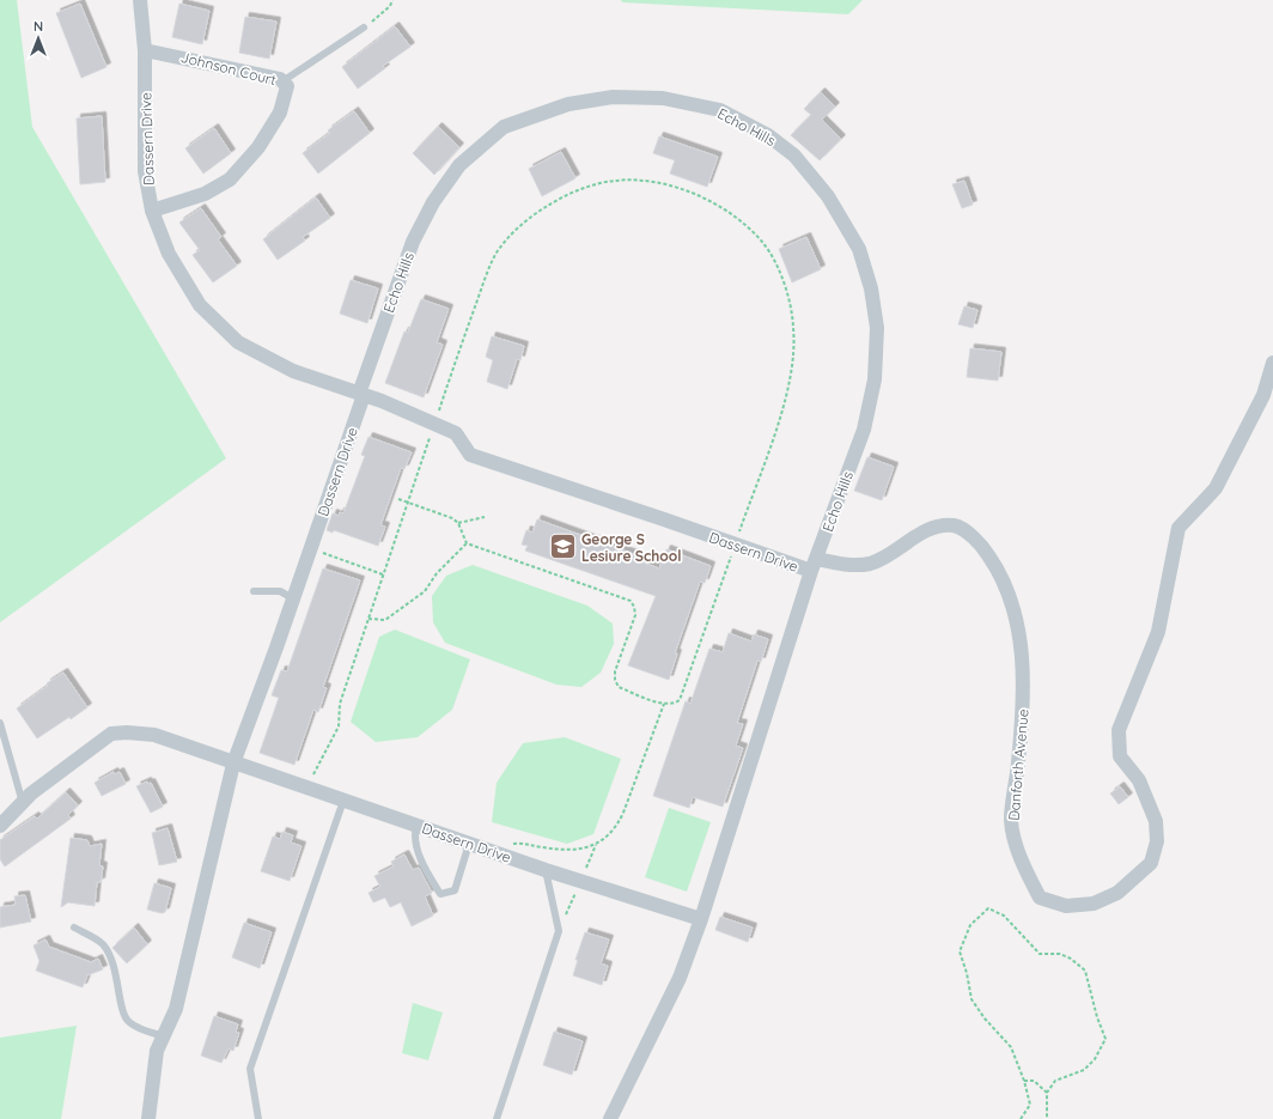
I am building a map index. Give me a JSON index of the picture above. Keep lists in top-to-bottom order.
{
  "streets": {
    "street": [
      "Johnson Court",
      "Echo Hills",
      "Dassern Drive",
      "Danforth Avenue"
    ]
  },
  "crossings": [
    ["Johnson Court", "Dassern Drive"],
    ["Echo Hills", "Dassern Drive"],
    ["Echo Hills", "Danforth Avenue"],
    ["Dassern Drive", "Danforth Avenue"]
  ],
  "places": {
    "school or university": ["George S Lesiure School"]
  },
  "north": "top"
}
